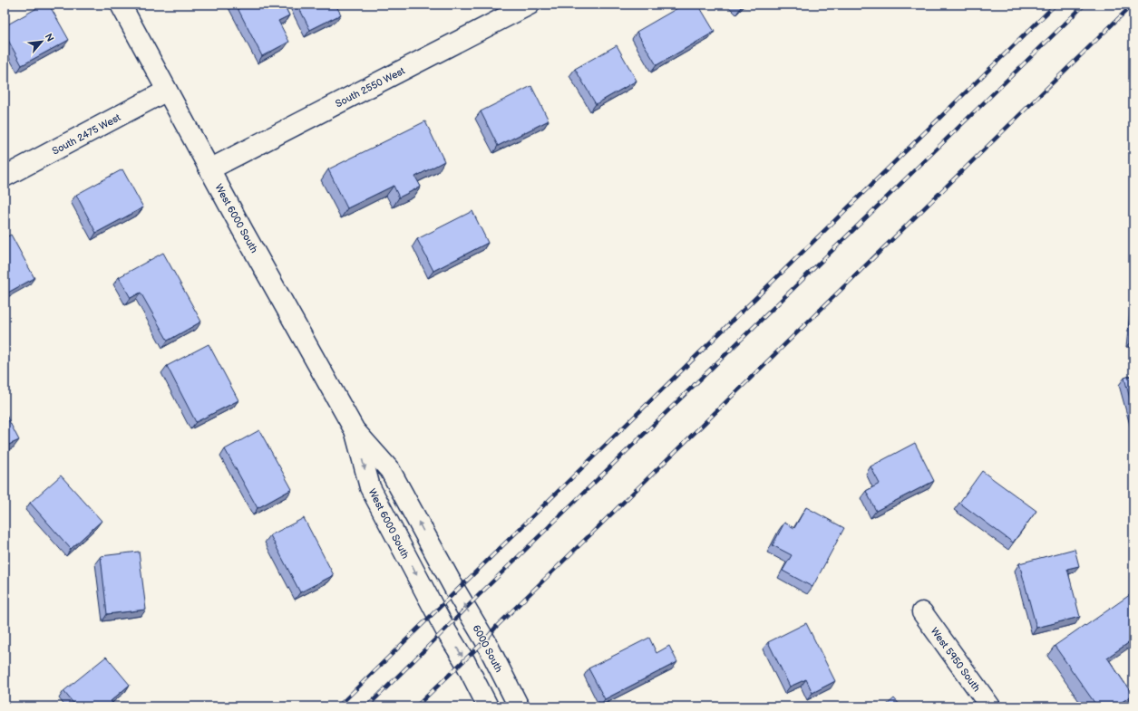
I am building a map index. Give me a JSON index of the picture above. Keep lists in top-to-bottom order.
{
  "streets": {
    "street": [
      "South 2550 West",
      "South 2475 West",
      "West 6000 South",
      "6000 South",
      "West 5950 South"
    ]
  },
  "crossings": [
    ["South 2550 West", "West 6000 South"],
    ["South 2475 West", "West 6000 South"],
    ["West 6000 South", "6000 South"]
  ],
  "one_way": ["6000 South"],
  "north": "top right"
}
